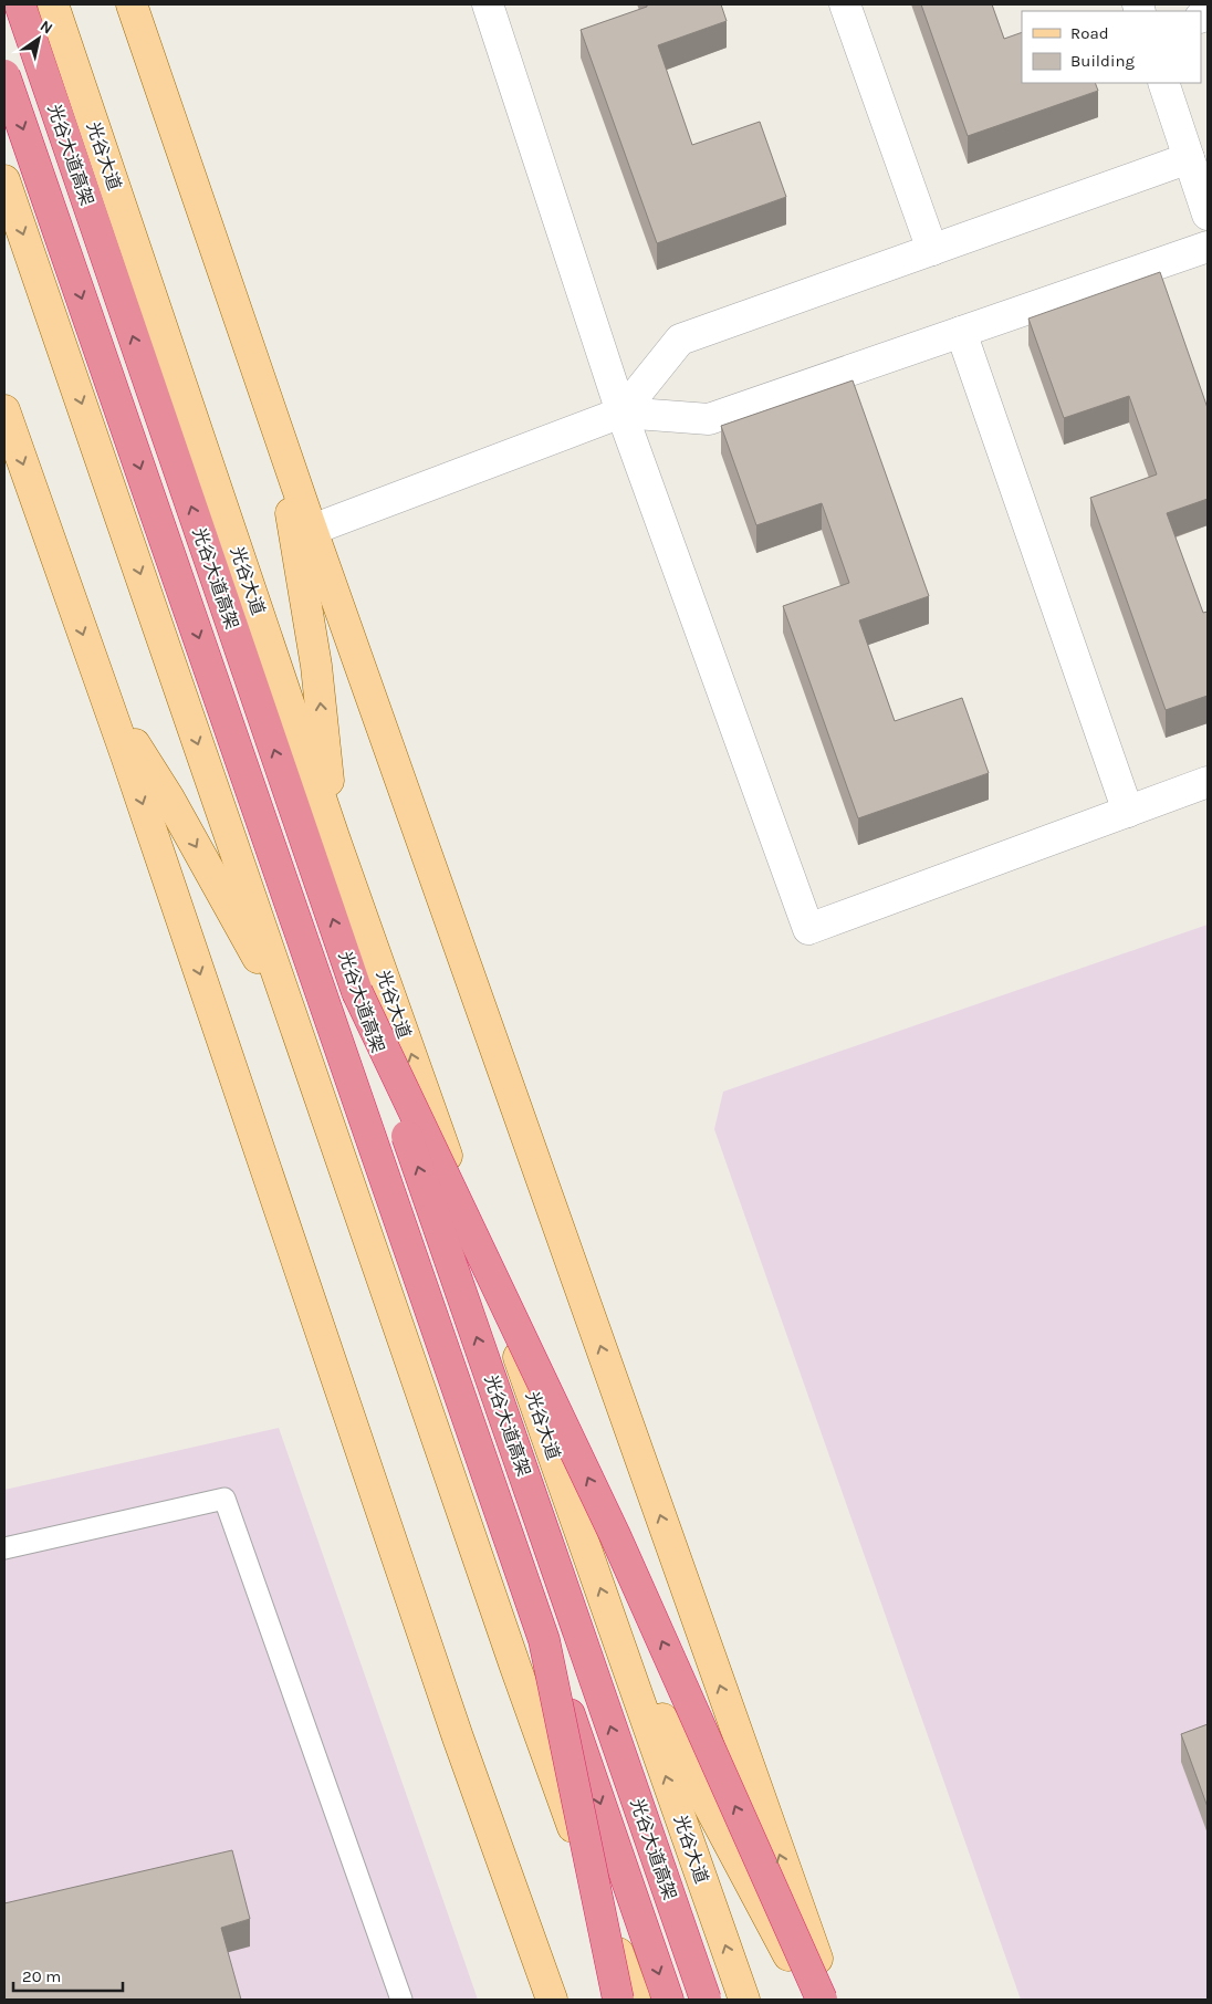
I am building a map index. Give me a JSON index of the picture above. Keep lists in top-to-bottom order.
{
  "streets": {
    "highway": ["光谷大道高架"],
    "main road": ["光谷大道"]
  },
  "legend": ["Road", "Building"],
  "scale_bar": "20 m",
  "north": "top right"
}
